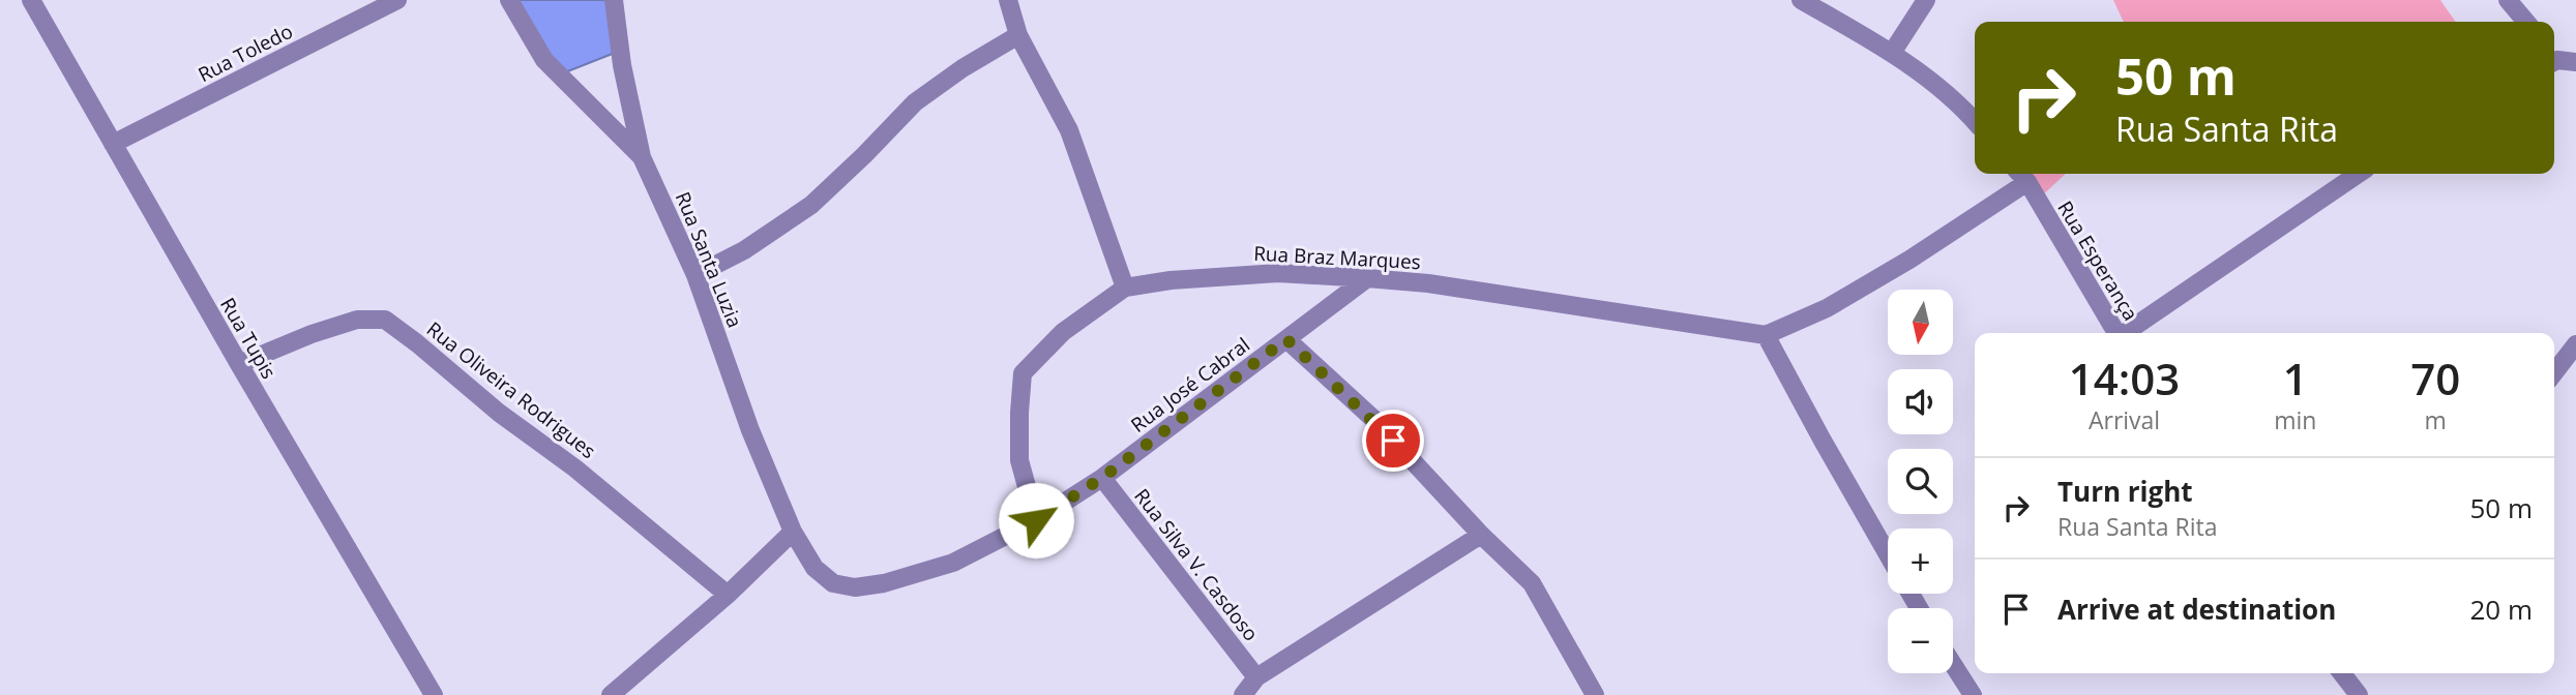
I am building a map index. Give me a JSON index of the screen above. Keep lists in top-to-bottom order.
{
  "streets": {
    "street": [
      "Rua Toledo",
      "Rua Braz Marques",
      "Rua Santa Luzia",
      "Rua Esperança",
      "Rua Tupis",
      "Rua José Cabral",
      "Rua Oliveira Rodrigues",
      "Rua Silva V. Casdoso"
    ]
  },
  "crossings": [
    ["Rua Toledo", "Rua Tupis"],
    ["Rua Braz Marques", "Rua Santa Luzia"],
    ["Rua Braz Marques", "Rua José Cabral"],
    ["Rua Santa Luzia", "Rua José Cabral"],
    ["Rua Tupis", "Rua Oliveira Rodrigues"],
    ["Rua José Cabral", "Rua Silva V. Casdoso"]
  ],
  "north": "bottom",
  "page": {
    "turn": ["50 m", "Rua Santa Rita"],
    "map_buttons": ["+", "−"],
    "eta": [
      "14:03",
      "Arrival",
      "1",
      "min",
      "70",
      "m"
    ],
    "list": [
      {
        "name": "Turn right",
        "note": "Rua Santa Rita",
        "value": "50 m"
      },
      {
        "name": "Arrive at destination",
        "value": "20 m"
      }
    ]
  }
}
